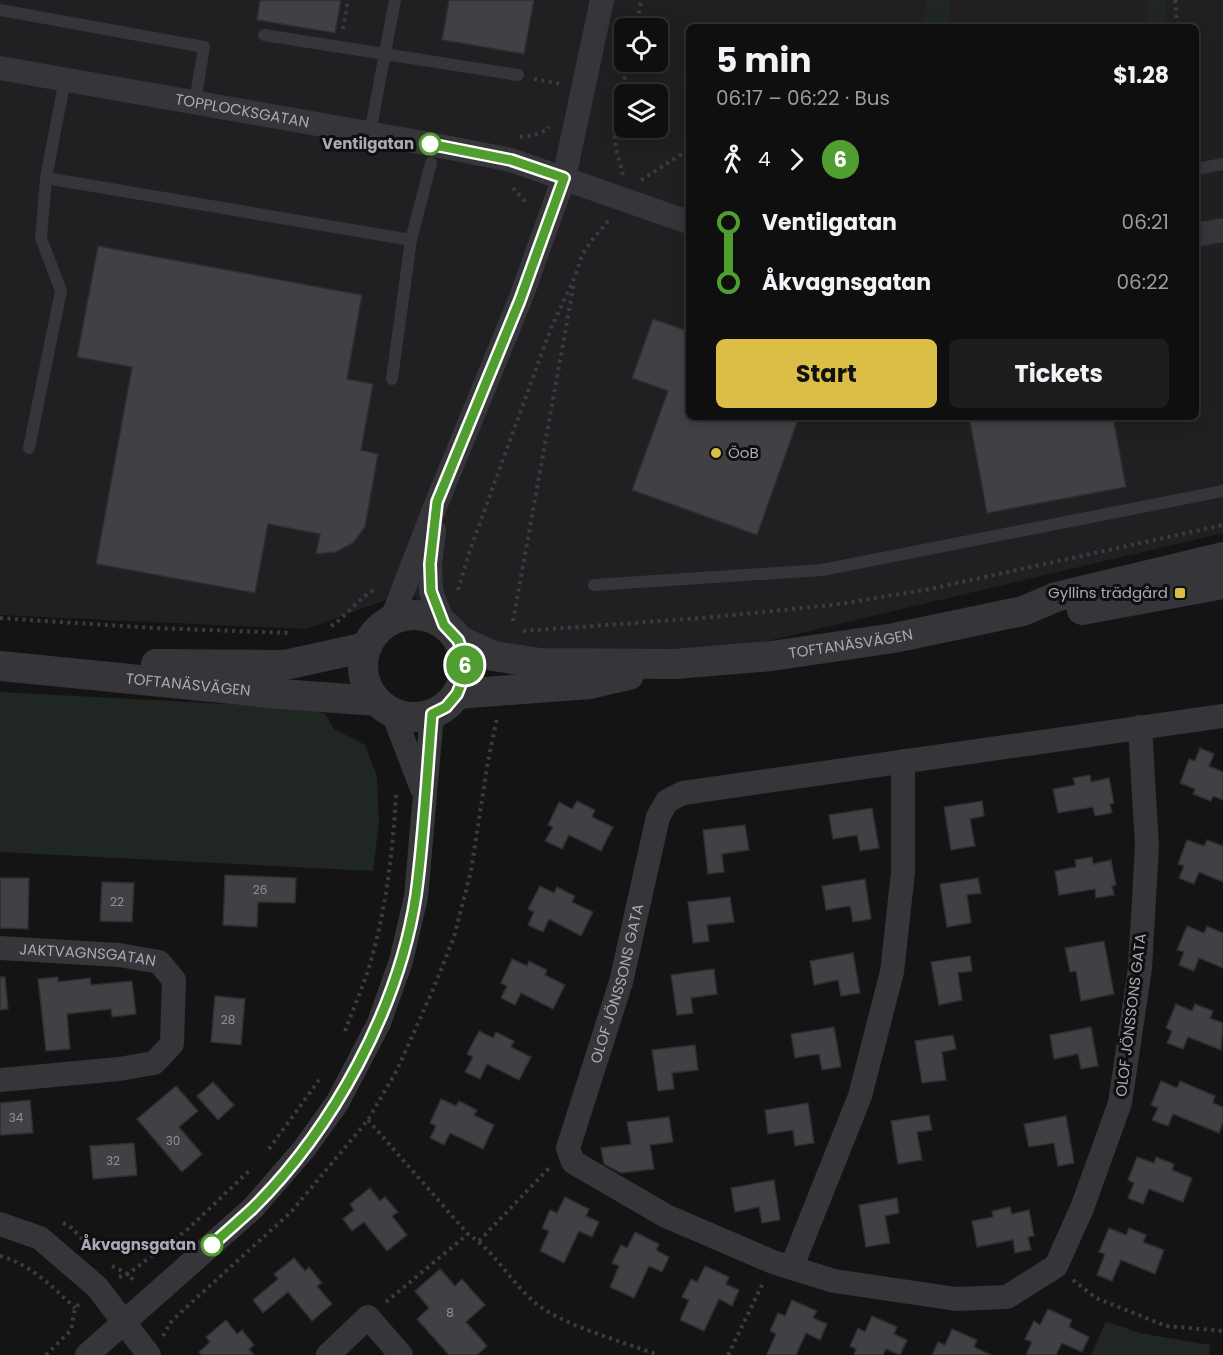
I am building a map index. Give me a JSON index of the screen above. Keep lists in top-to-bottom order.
{
  "streets": {
    "street": [
      "TOPPLOCKSGATAN",
      "TOFTANÄSVÄGEN",
      "JAKTVAGNSGATAN",
      "OLOF JÖNSSONS GATA"
    ]
  },
  "places": {
    "other": ["Ventilgatan", "ÖoB", "Åkvagnsgatan"],
    "transit": ["Gyllins trädgård"]
  },
  "lines": ["bus line 6"],
  "house_numbers": [
    "26",
    "22",
    "28",
    "34",
    "30",
    "32",
    "8"
  ],
  "page": {
    "on_map": "6",
    "heading": ["5 min", "06:17 – 06:22 · Bus", "$1.28"],
    "legs": ["4", "6"],
    "list": [
      {
        "name": "Ventilgatan",
        "value": "06:21"
      },
      {
        "name": "Åkvagnsgatan",
        "value": "06:22"
      }
    ],
    "buttons": ["Start", "Tickets"]
  }
}
